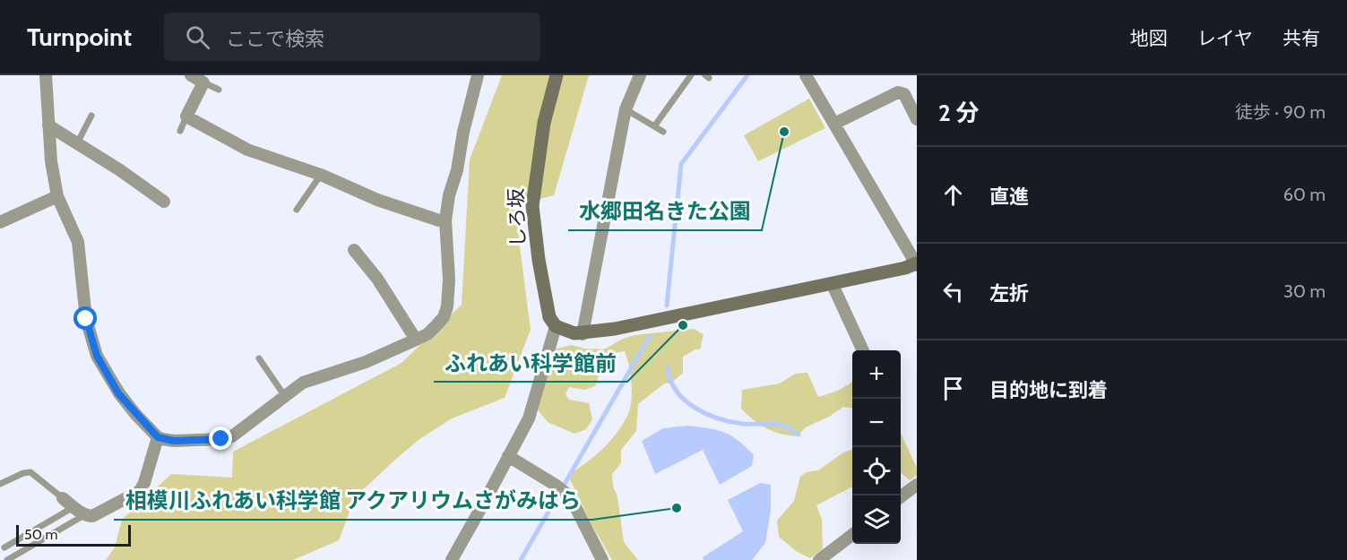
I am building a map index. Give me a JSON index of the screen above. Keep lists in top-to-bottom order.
{
  "streets": {
    "street": ["しろ坂"]
  },
  "places": ["水郷田名きた公園", "ふれあい科学館前", "相模川ふれあい科学館 アクアリウムさがみはら"],
  "scale_bar": "50 m",
  "page": {
    "header": "Turnpoint",
    "search": "ここで検索",
    "nav": ["地図", "レイヤ", "共有"],
    "heading": ["2 分", "徒歩 · 90 m"],
    "list": [
      ["直進", "60 m"],
      ["左折", "30 m"],
      "目的地に到着"
    ],
    "map_buttons": ["+", "−"],
    "scale": "50 m"
  }
}
